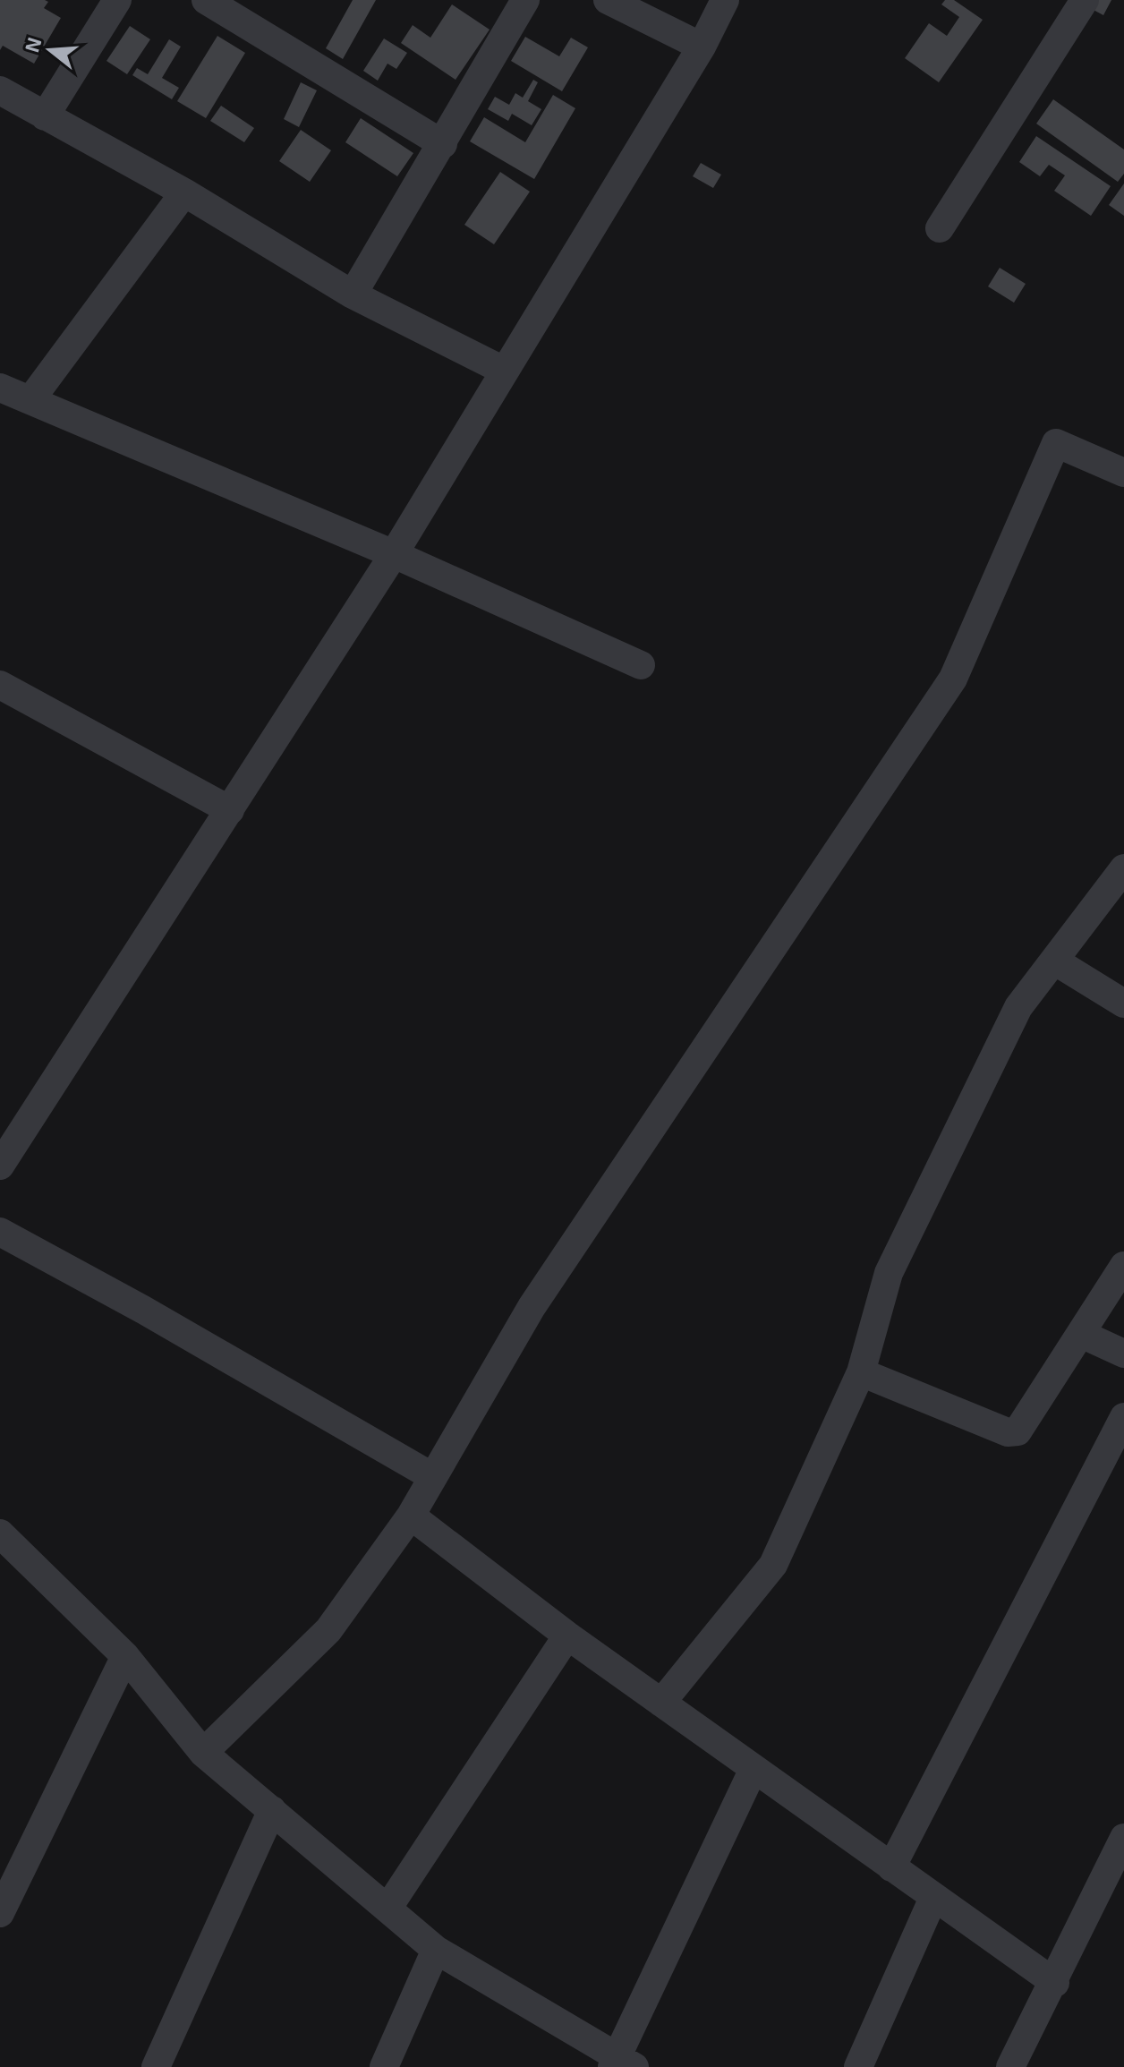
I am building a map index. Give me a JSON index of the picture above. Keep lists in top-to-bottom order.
{
  "north": "left"
}
